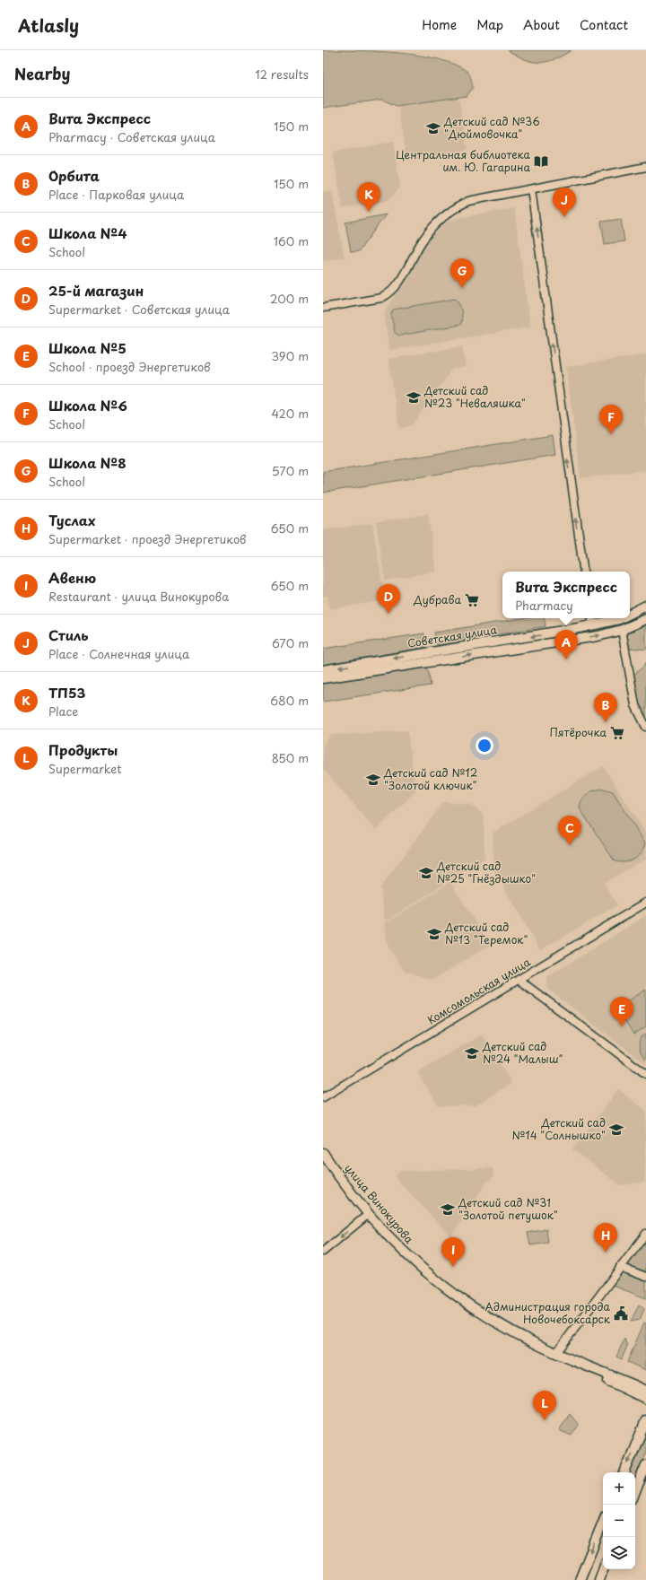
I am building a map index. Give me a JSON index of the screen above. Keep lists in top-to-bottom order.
{
  "streets": {
    "main road": ["Советская улица", "улица Винокурова"],
    "street": ["Комсомольская улица"]
  },
  "places": {
    "school or university": [
      "Детский сад №36 \"Дюймовочка\"",
      "Детский сад №23 \"Неваляшка\"",
      "Детский сад №12 \"Золотой ключик\"",
      "Детский сад №25 \"Гнёздышко\"",
      "Детский сад №13 \"Теремок\"",
      "Детский сад №24 \"Малыш\"",
      "Детский сад №14 \"Солнышко\"",
      "Детский сад №31 \"Золотой петушок\""
    ],
    "library": ["Центральная библиотека им. Ю. Гагарина"],
    "supermarket": ["Дубрава", "Пятёрочка"],
    "public building": ["Администрация города Новочебоксарск"]
  },
  "page": {
    "header": "Atlasly",
    "nav": [
      "Home",
      "Map",
      "About",
      "Contact"
    ],
    "heading": ["Nearby", "12 results"],
    "list": [
      {
        "mark": "A",
        "name": "Вита Экспресс",
        "note": "Pharmacy · Советская улица",
        "value": "150 m"
      },
      {
        "mark": "B",
        "name": "Орбита",
        "note": "Place · Парковая улица",
        "value": "150 m"
      },
      {
        "mark": "C",
        "name": "Школа №4",
        "note": "School",
        "value": "160 m"
      },
      {
        "mark": "D",
        "name": "25-й магазин",
        "note": "Supermarket · Советская улица",
        "value": "200 m"
      },
      {
        "mark": "E",
        "name": "Школа №5",
        "note": "School · проезд Энергетиков",
        "value": "390 m"
      },
      {
        "mark": "F",
        "name": "Школа №6",
        "note": "School",
        "value": "420 m"
      },
      {
        "mark": "G",
        "name": "Школа №8",
        "note": "School",
        "value": "570 m"
      },
      {
        "mark": "H",
        "name": "Туслах",
        "note": "Supermarket · проезд Энергетиков",
        "value": "650 m"
      },
      {
        "mark": "I",
        "name": "Авеню",
        "note": "Restaurant · улица Винокурова",
        "value": "650 m"
      },
      {
        "mark": "J",
        "name": "Стиль",
        "note": "Place · Солнечная улица",
        "value": "670 m"
      },
      {
        "mark": "K",
        "name": "ТП53",
        "note": "Place",
        "value": "680 m"
      },
      {
        "mark": "L",
        "name": "Продукты",
        "note": "Supermarket",
        "value": "850 m"
      }
    ],
    "pins": [
      "K",
      "J",
      "G",
      "F",
      "D",
      "A",
      "B",
      "C",
      "E",
      "H",
      "I",
      "L"
    ],
    "popup": ["Вита Экспресс", "Pharmacy"],
    "map_buttons": ["+", "−"]
  }
}
